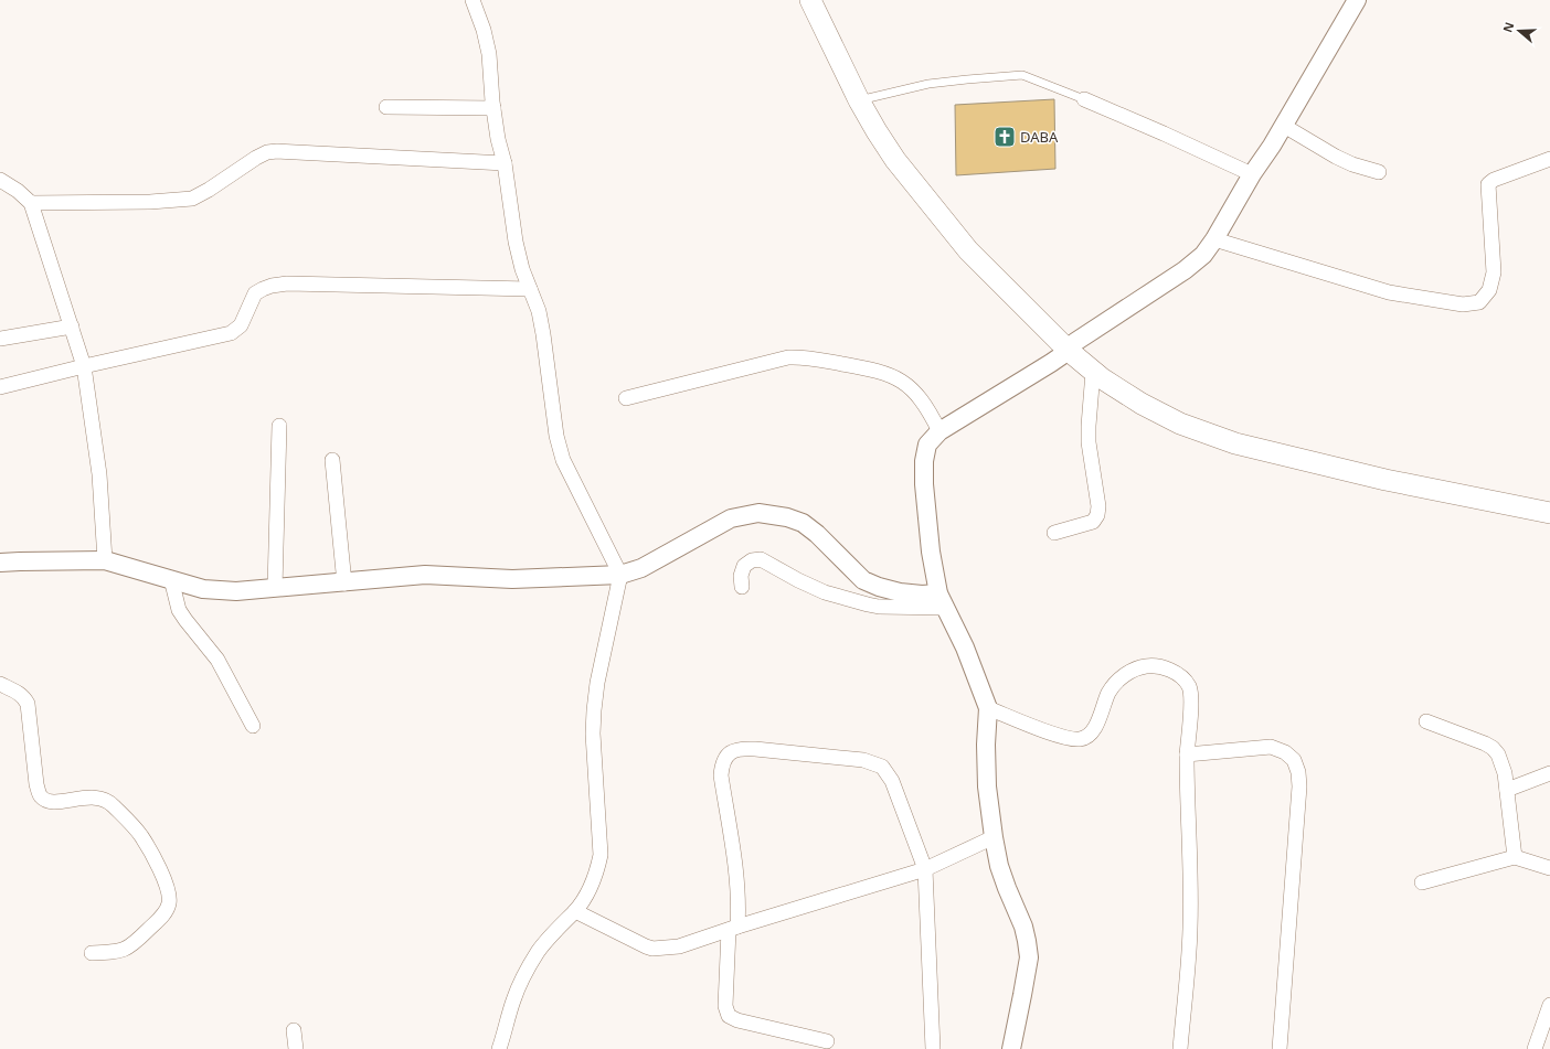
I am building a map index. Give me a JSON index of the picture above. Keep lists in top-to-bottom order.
{
  "places": {
    "church": ["DABA"]
  },
  "north": "left"
}
